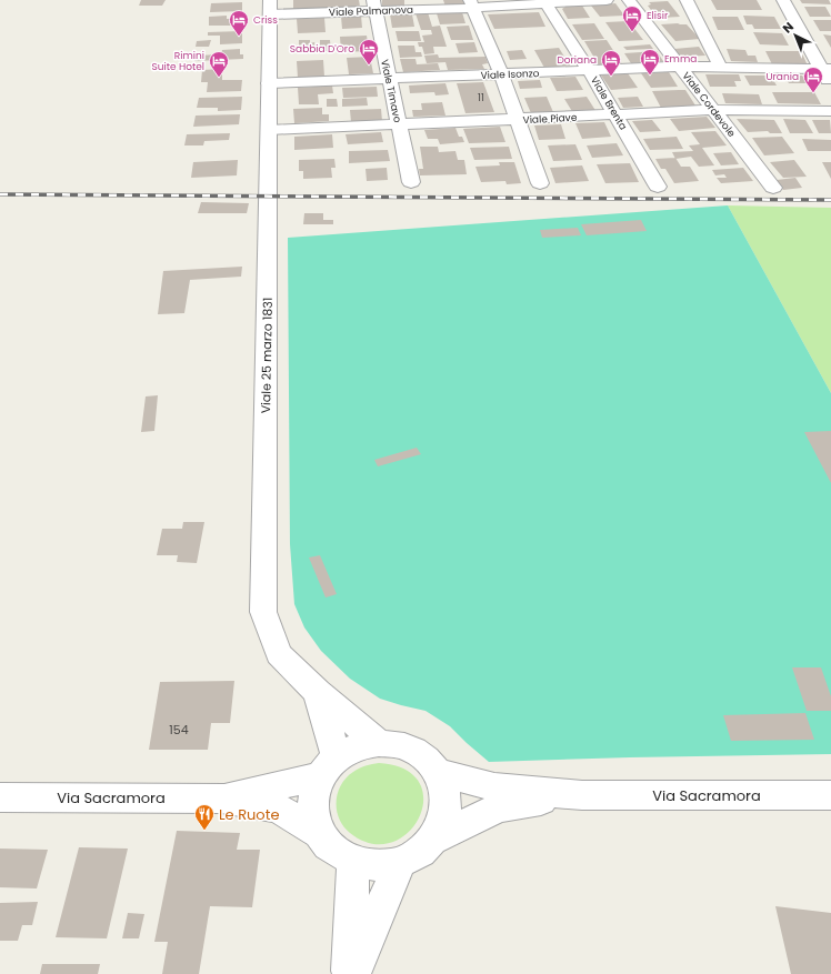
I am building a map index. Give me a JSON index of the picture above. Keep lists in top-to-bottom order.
{
  "streets": {
    "street": [
      "Viale Palmanova",
      "Viale Isonzo",
      "Viale Timavo",
      "Viale Brenta",
      "Viale Cordevole",
      "Viale Piave",
      "Viale 25 marzo 1831",
      "Via Sacramora"
    ]
  },
  "crossings": [
    ["Viale Palmanova", "Viale Timavo"],
    ["Viale Palmanova", "Viale Brenta"],
    ["Viale Palmanova", "Viale 25 marzo 1831"],
    ["Viale Isonzo", "Viale Timavo"],
    ["Viale Isonzo", "Viale Brenta"],
    ["Viale Isonzo", "Viale Cordevole"],
    ["Viale Isonzo", "Viale 25 marzo 1831"],
    ["Viale Timavo", "Viale Piave"],
    ["Viale Brenta", "Viale Piave"],
    ["Viale Cordevole", "Viale Piave"],
    ["Viale Piave", "Viale 25 marzo 1831"],
    ["Viale 25 marzo 1831", "Via Sacramora"]
  ],
  "places": {
    "hotel": [
      "Elisir",
      "Criss",
      "Sabbia D'Oro",
      "Emma",
      "Doriana",
      "Rimini Suite Hotel",
      "Urania"
    ],
    "restaurant": ["Le Ruote"]
  },
  "house_numbers": ["11", "154"],
  "north": "top left"
}
